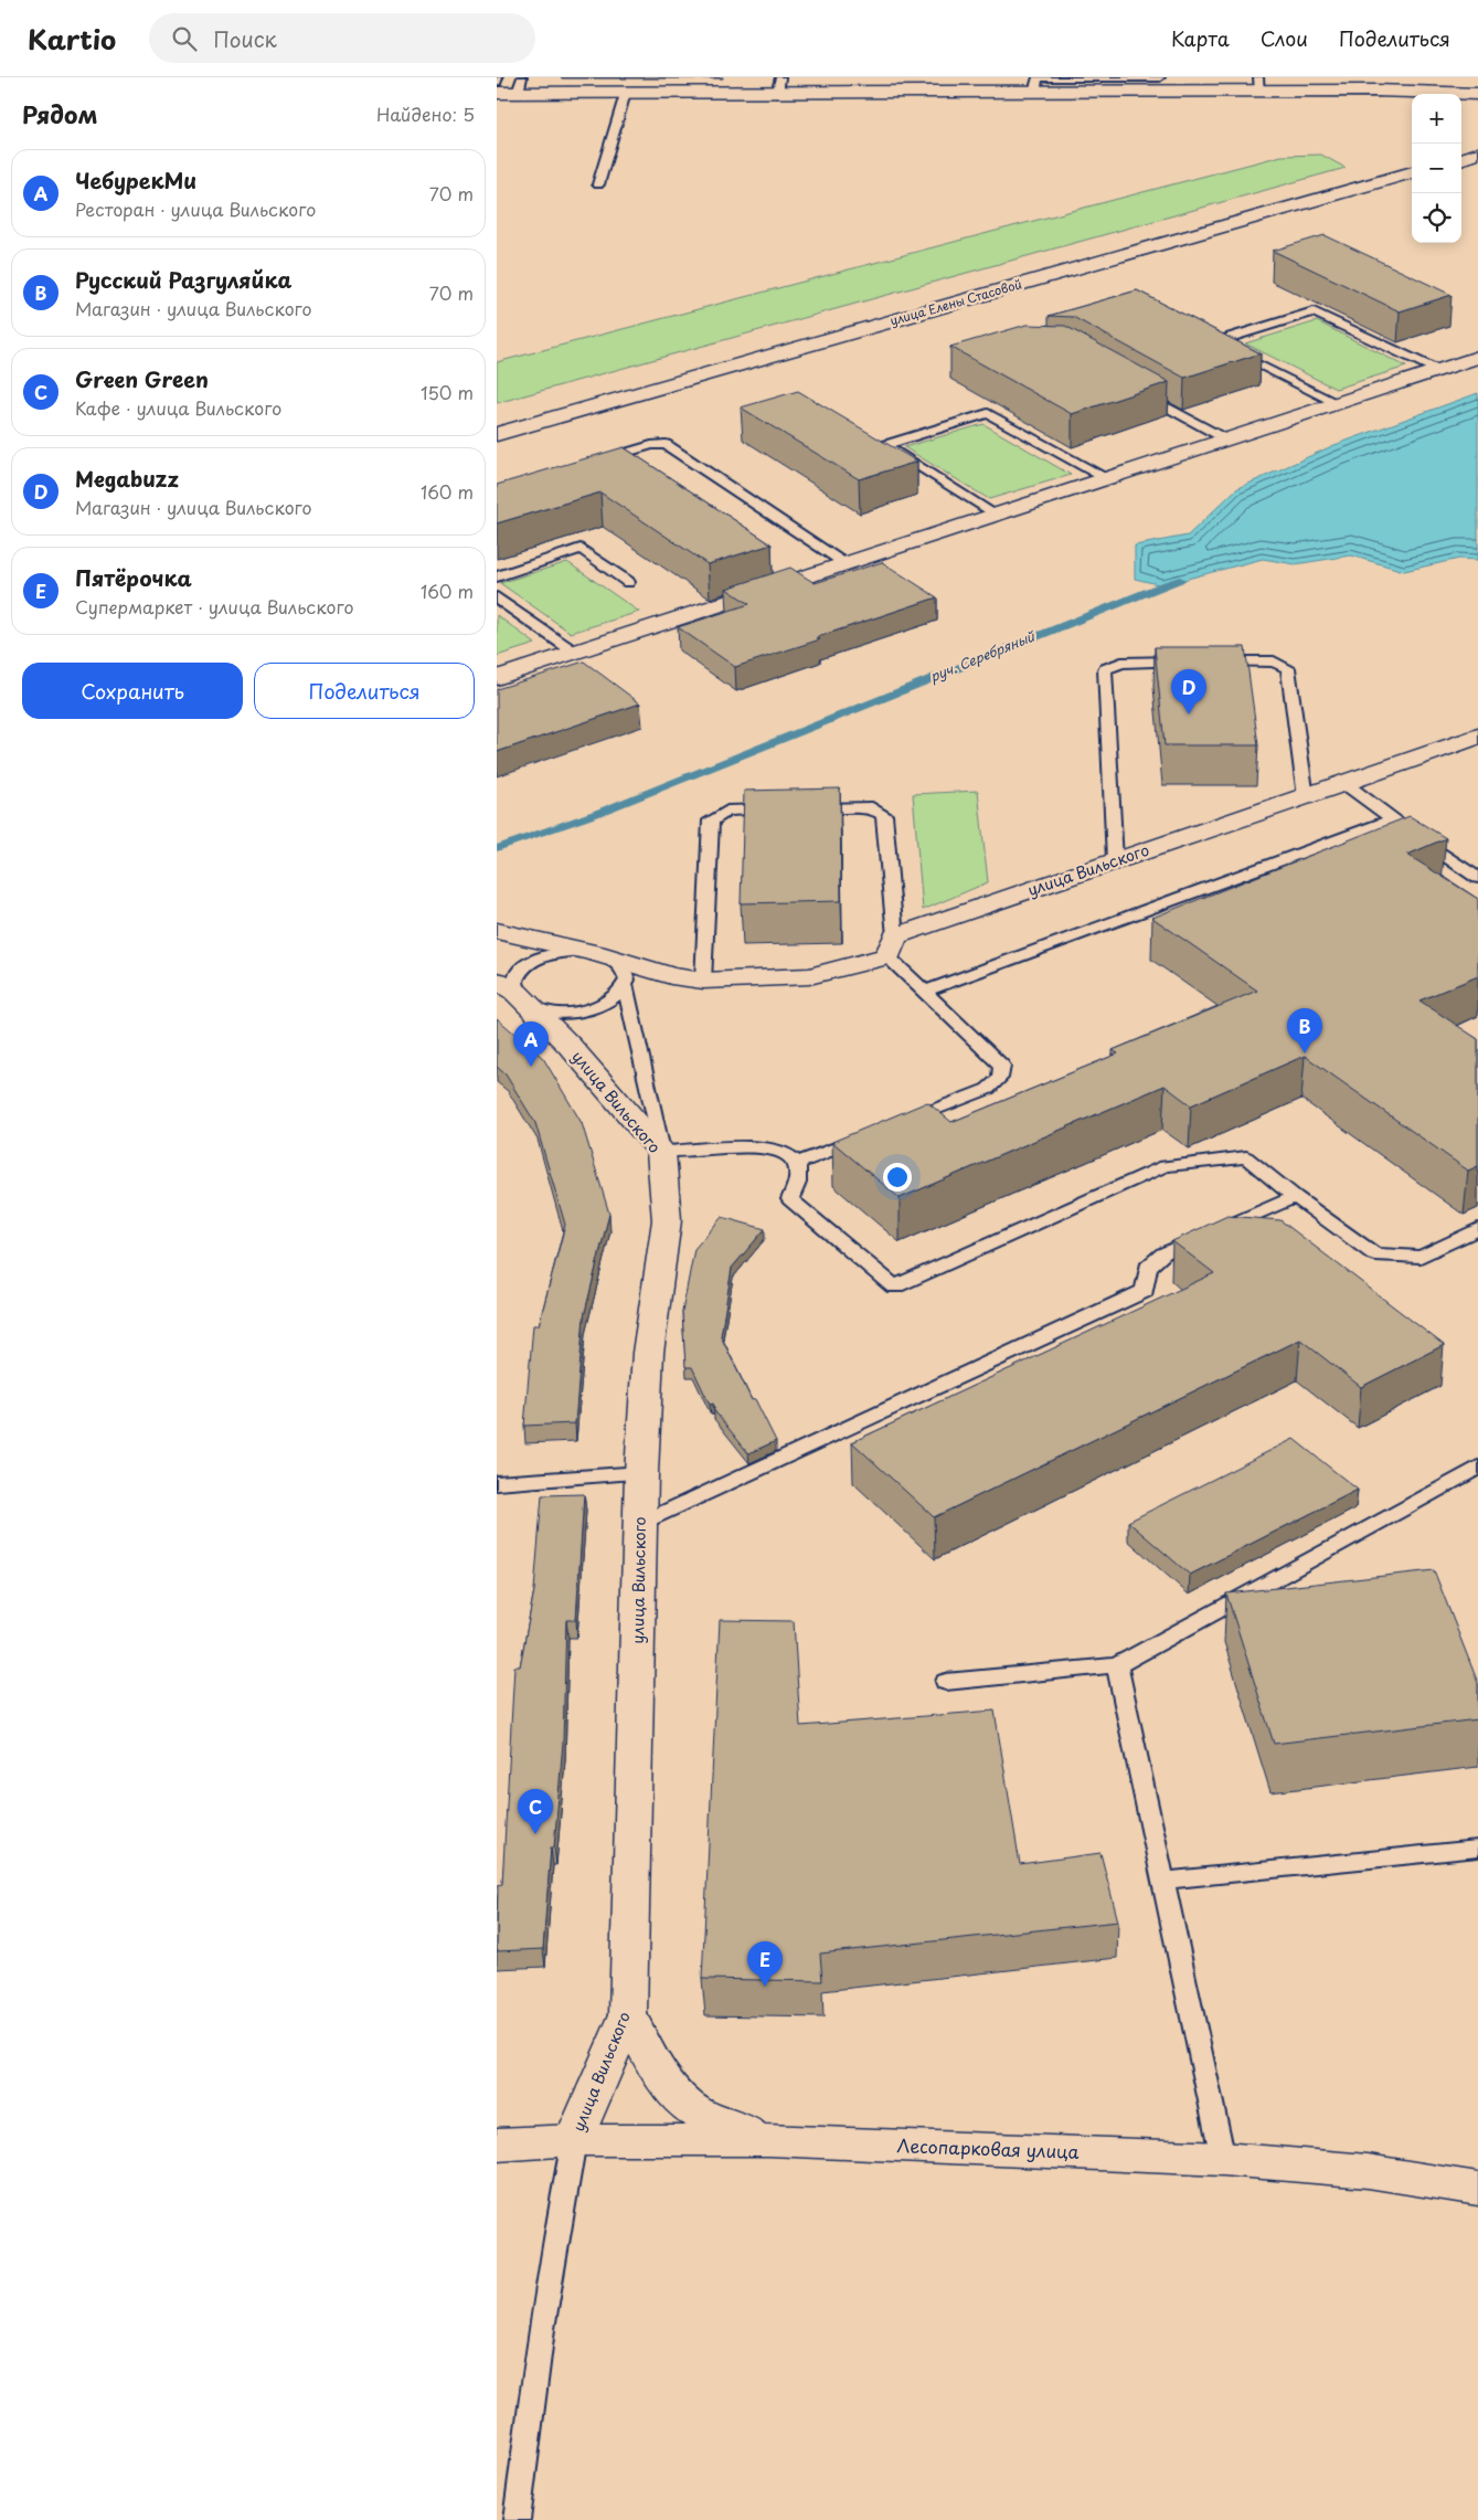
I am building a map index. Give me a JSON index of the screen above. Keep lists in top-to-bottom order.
{
  "streets": {
    "street": ["улица Елены Стасовой", "улица Вильского", "Лесопарковая улица"]
  },
  "crossings": [
    ["улица Вильского", "Лесопарковая улица"]
  ],
  "water": ["руч. Серебряный"],
  "page": {
    "header": "Kartio",
    "search": "Поиск",
    "nav": ["Карта", "Слои", "Поделиться"],
    "heading": ["Рядом", "Найдено: 5"],
    "map_buttons": ["+", "−"],
    "list": [
      {
        "mark": "A",
        "name": "ЧебурекМи",
        "note": "Ресторан · улица Вильского",
        "value": "70 m"
      },
      {
        "mark": "B",
        "name": "Русский Разгуляйка",
        "note": "Магазин · улица Вильского",
        "value": "70 m"
      },
      {
        "mark": "C",
        "name": "Green Green",
        "note": "Кафе · улица Вильского",
        "value": "150 m"
      },
      {
        "mark": "D",
        "name": "Megabuzz",
        "note": "Магазин · улица Вильского",
        "value": "160 m"
      },
      {
        "mark": "E",
        "name": "Пятёрочка",
        "note": "Супермаркет · улица Вильского",
        "value": "160 m"
      }
    ],
    "buttons": ["Сохранить", "Поделиться"],
    "pins": [
      "D",
      "B",
      "A",
      "C",
      "E"
    ]
  }
}
